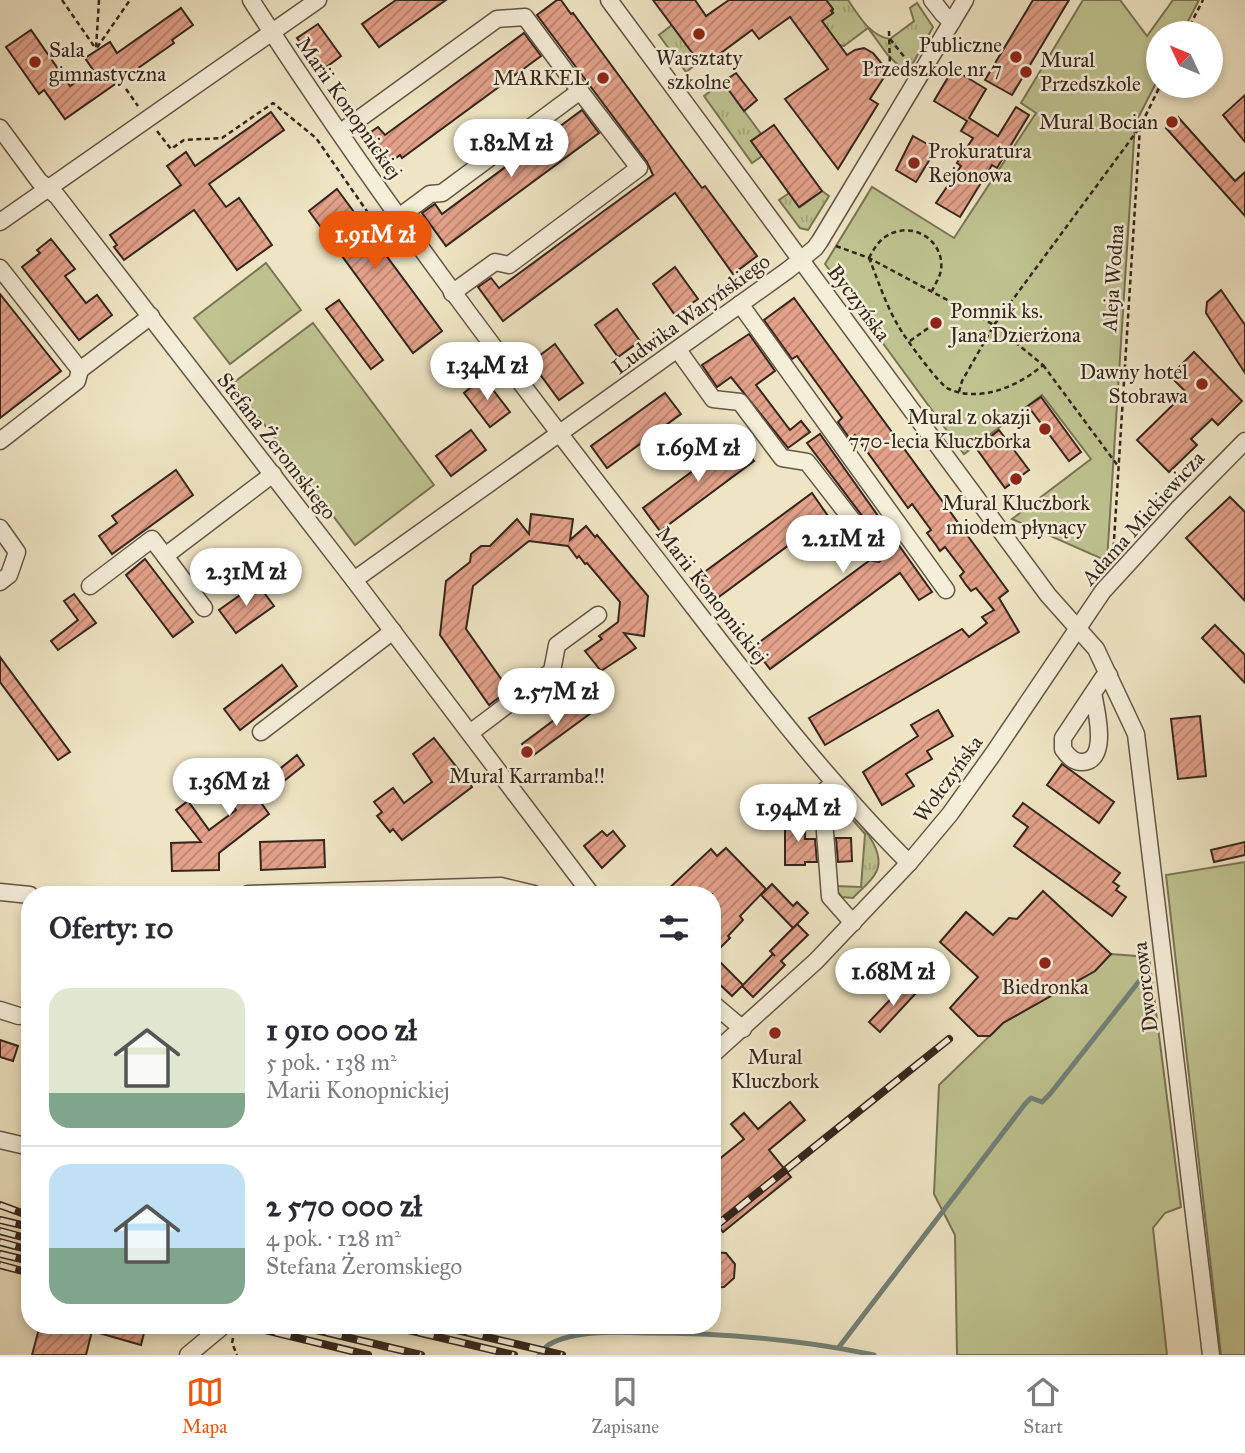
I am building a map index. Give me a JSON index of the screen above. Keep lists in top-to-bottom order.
{
  "streets": {
    "street": [
      "Marii Konopnickiej",
      "Byczyńska",
      "Ludwika Waryńskiego",
      "Stefana Żeromskiego",
      "Adama Mickiewicza",
      "Wołczyńska",
      "Dworcowa"
    ],
    "path": ["Aleja Wodna"]
  },
  "crossings": [
    ["Marii Konopnickiej", "Ludwika Waryńskiego"],
    ["Marii Konopnickiej", "Wołczyńska"],
    ["Byczyńska", "Ludwika Waryńskiego"],
    ["Byczyńska", "Adama Mickiewicza"],
    ["Byczyńska", "Wołczyńska"],
    ["Byczyńska", "Dworcowa"],
    ["Ludwika Waryńskiego", "Stefana Żeromskiego"],
    ["Adama Mickiewicza", "Wołczyńska"],
    ["Adama Mickiewicza", "Dworcowa"],
    ["Wołczyńska", "Dworcowa"]
  ],
  "places": [
    "Warsztaty szkolne",
    "Publiczne Przedszkole nr 7",
    "Sala gimnastyczna",
    "Mural Przedszkole",
    "MARKEL",
    "Mural Bocian",
    "Prokuratura Rejonowa",
    "Pomnik ks. Jana Dzierżona",
    "Dawny hotel Stobrawa",
    "Mural z okazji 770-lecia Kluczborka",
    "Mural Kluczbork miodem płynący",
    "Mural Karramba!!",
    "Biedronka",
    "Mural Kluczbork"
  ],
  "north": "top left",
  "page": {
    "price": [
      "1.82M zł",
      "1.91M zł",
      "1.34M zł",
      "1.69M zł",
      "2.21M zł",
      "2.31M zł",
      "2.57M zł",
      "1.36M zł",
      "1.94M zł",
      "1.68M zł"
    ],
    "heading": "Oferty: 10",
    "list": [
      {
        "name": "1 910 000 zł",
        "note": "5 pok. · 138 m² · Marii Konopnickiej"
      },
      {
        "name": "2 570 000 zł",
        "note": "4 pok. · 128 m² · Stefana Żeromskiego"
      }
    ],
    "tabs": ["Mapa", "Zapisane", "Start"]
  }
}
